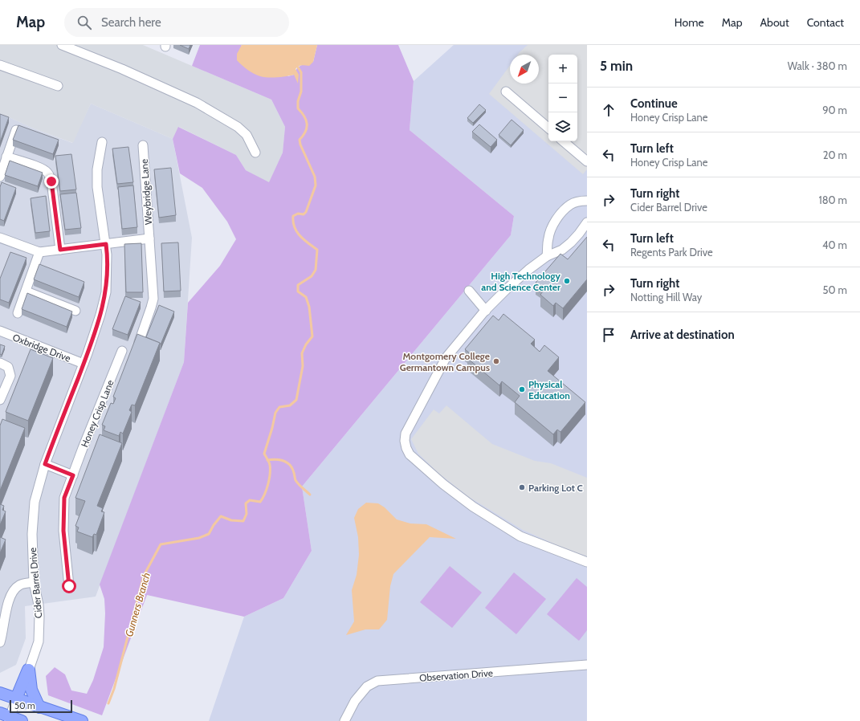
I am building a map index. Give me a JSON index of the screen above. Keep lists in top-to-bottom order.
{
  "streets": {
    "street": [
      "Weybridge Lane",
      "Oxbridge Drive",
      "Honey Crisp Lane",
      "Cider Barrel Drive",
      "Observation Drive"
    ]
  },
  "crossings": [
    ["Weybridge Lane", "Cider Barrel Drive"],
    ["Oxbridge Drive", "Cider Barrel Drive"]
  ],
  "water": ["Gunners Branch"],
  "places": [
    "High Technology and Science Center",
    "Montgomery College Germantown Campus",
    "Physical Education",
    "Parking Lot C"
  ],
  "scale_bar": "50 m",
  "north": "bottom left",
  "page": {
    "header": "Map",
    "search": "Search here",
    "nav": [
      "Home",
      "Map",
      "About",
      "Contact"
    ],
    "heading": ["5 min", "Walk · 380 m"],
    "map_buttons": ["+", "−"],
    "list": [
      ["Continue", "Honey Crisp Lane", "90 m"],
      ["Turn left", "Honey Crisp Lane", "20 m"],
      ["Turn right", "Cider Barrel Drive", "180 m"],
      ["Turn left", "Regents Park Drive", "40 m"],
      ["Turn right", "Notting Hill Way", "50 m"],
      "Arrive at destination"
    ],
    "scale": "50 m"
  }
}
